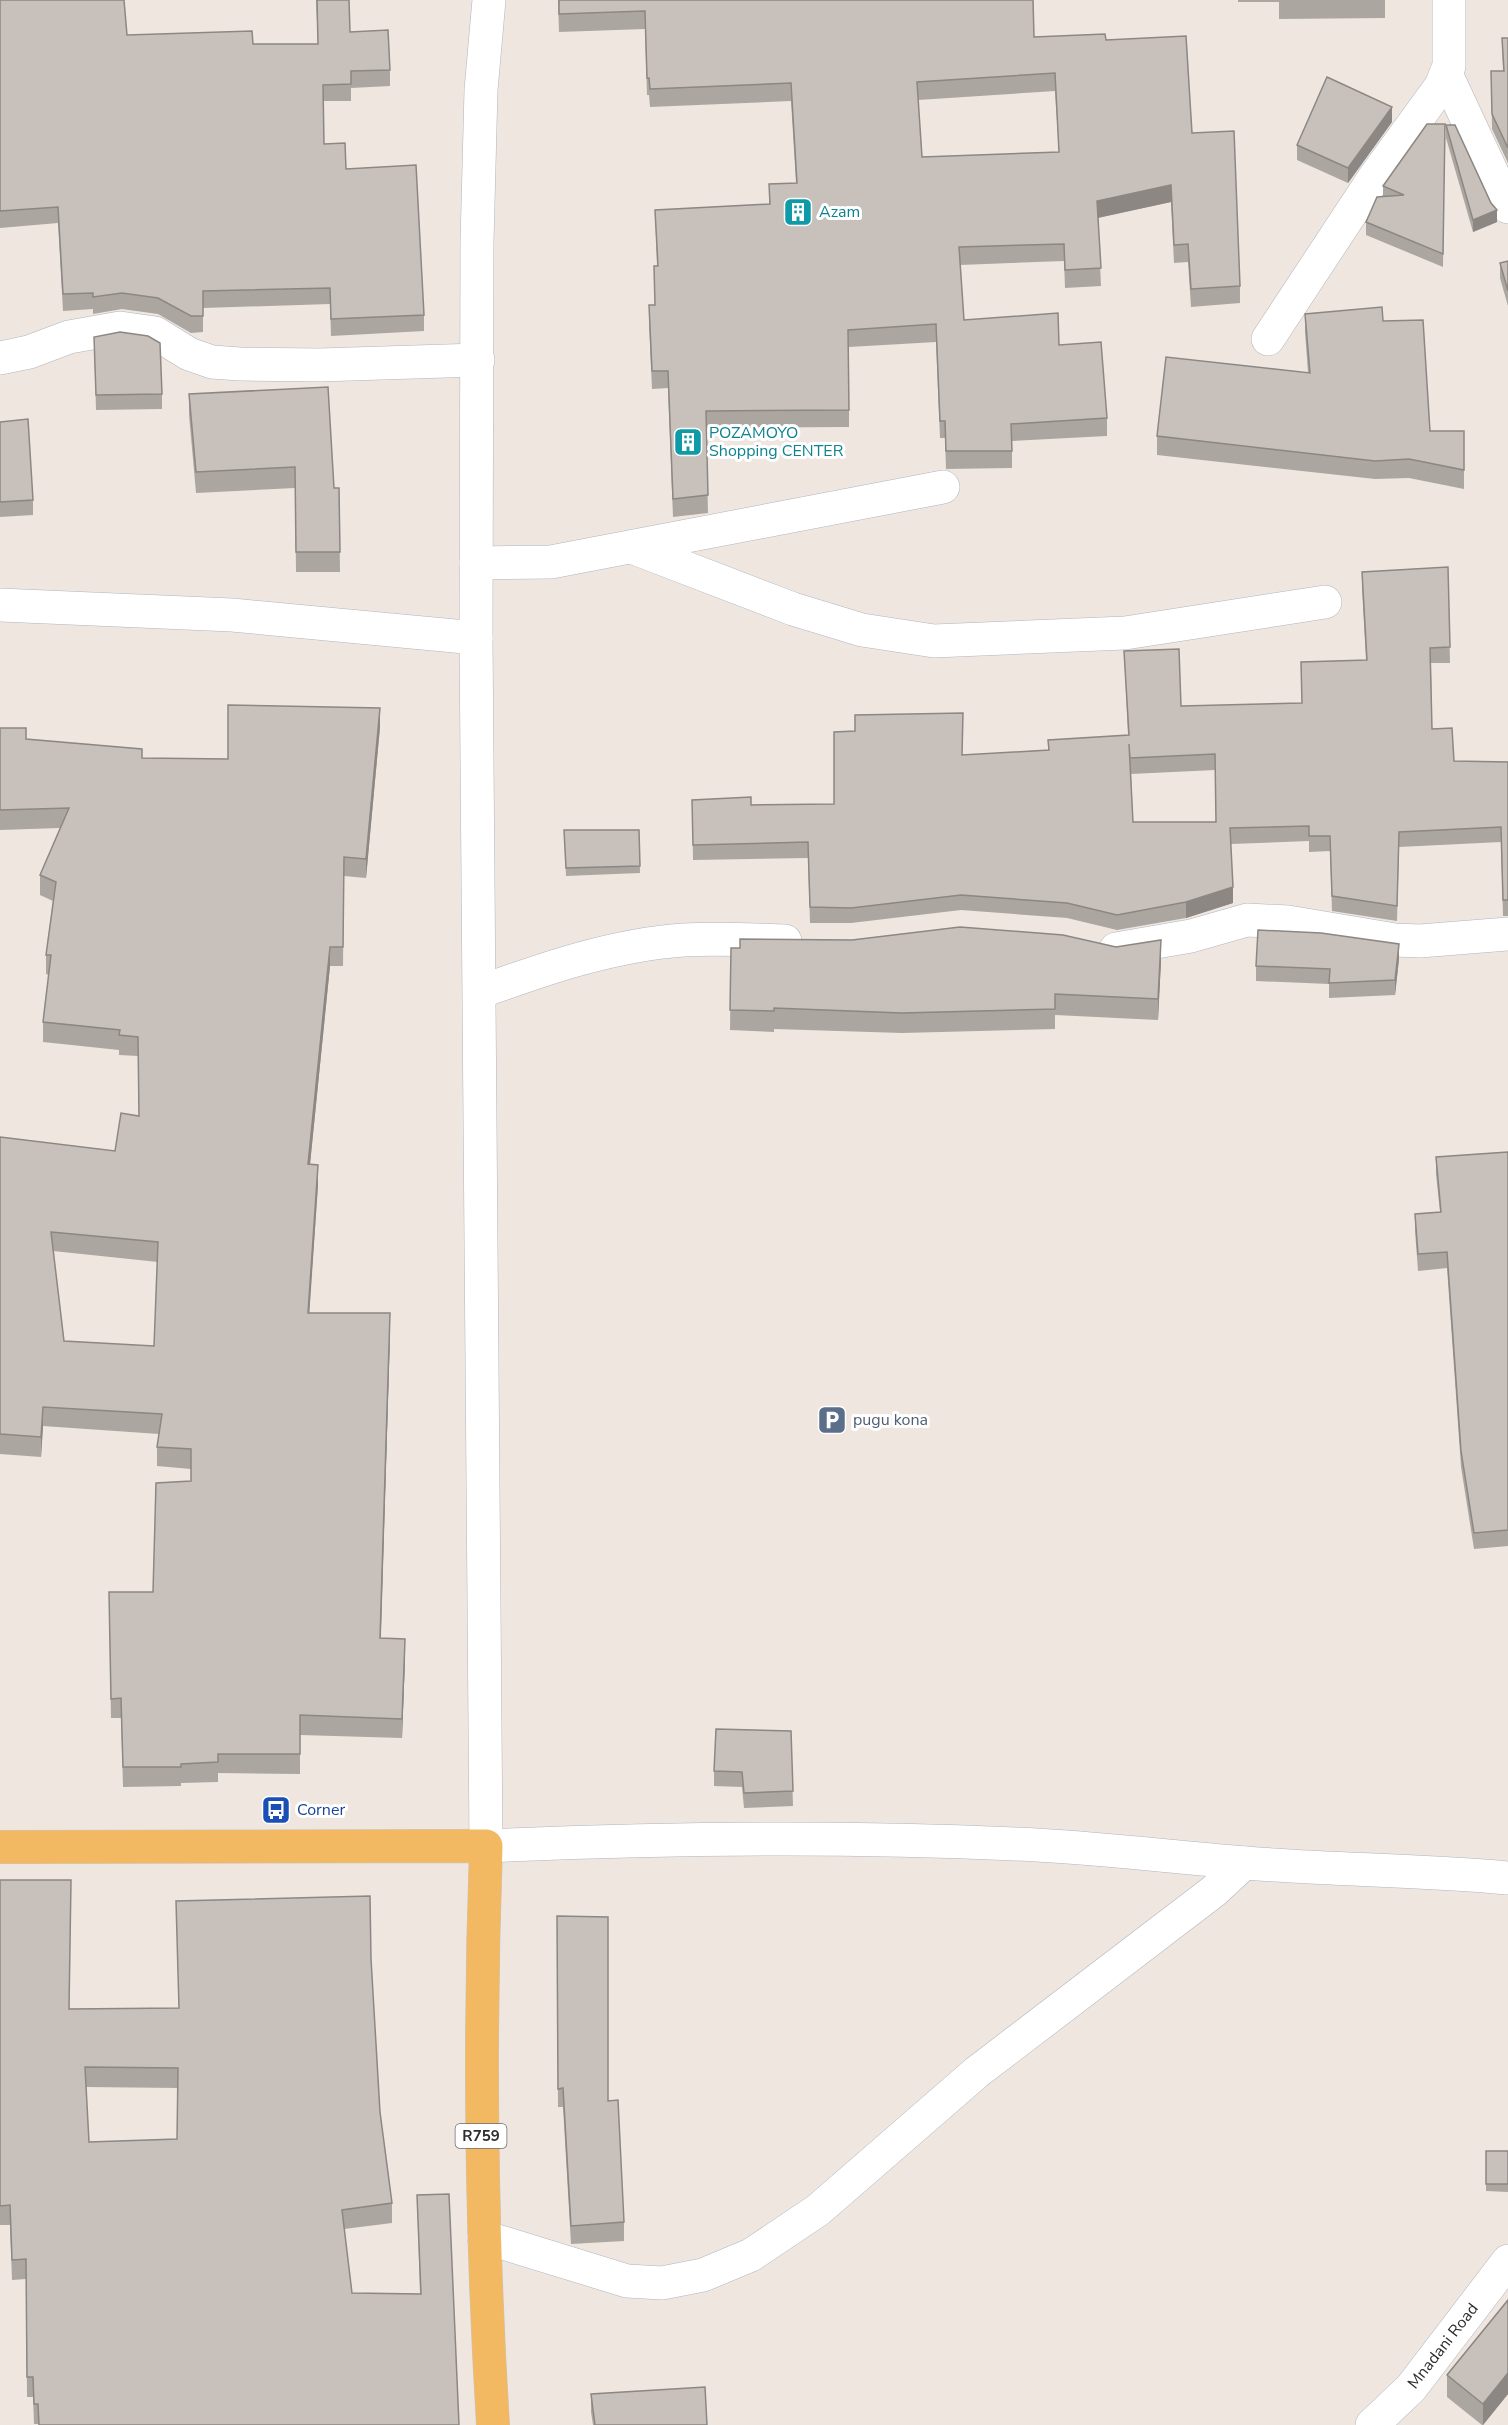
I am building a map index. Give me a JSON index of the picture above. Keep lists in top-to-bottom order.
{
  "streets": {
    "main road": ["R759"],
    "street": ["Mnadani Road"]
  },
  "places": {
    "building": ["Azam", "POZAMOYO Shopping CENTER"],
    "parking": ["pugu kona"],
    "bus stop": ["Corner"]
  }
}
